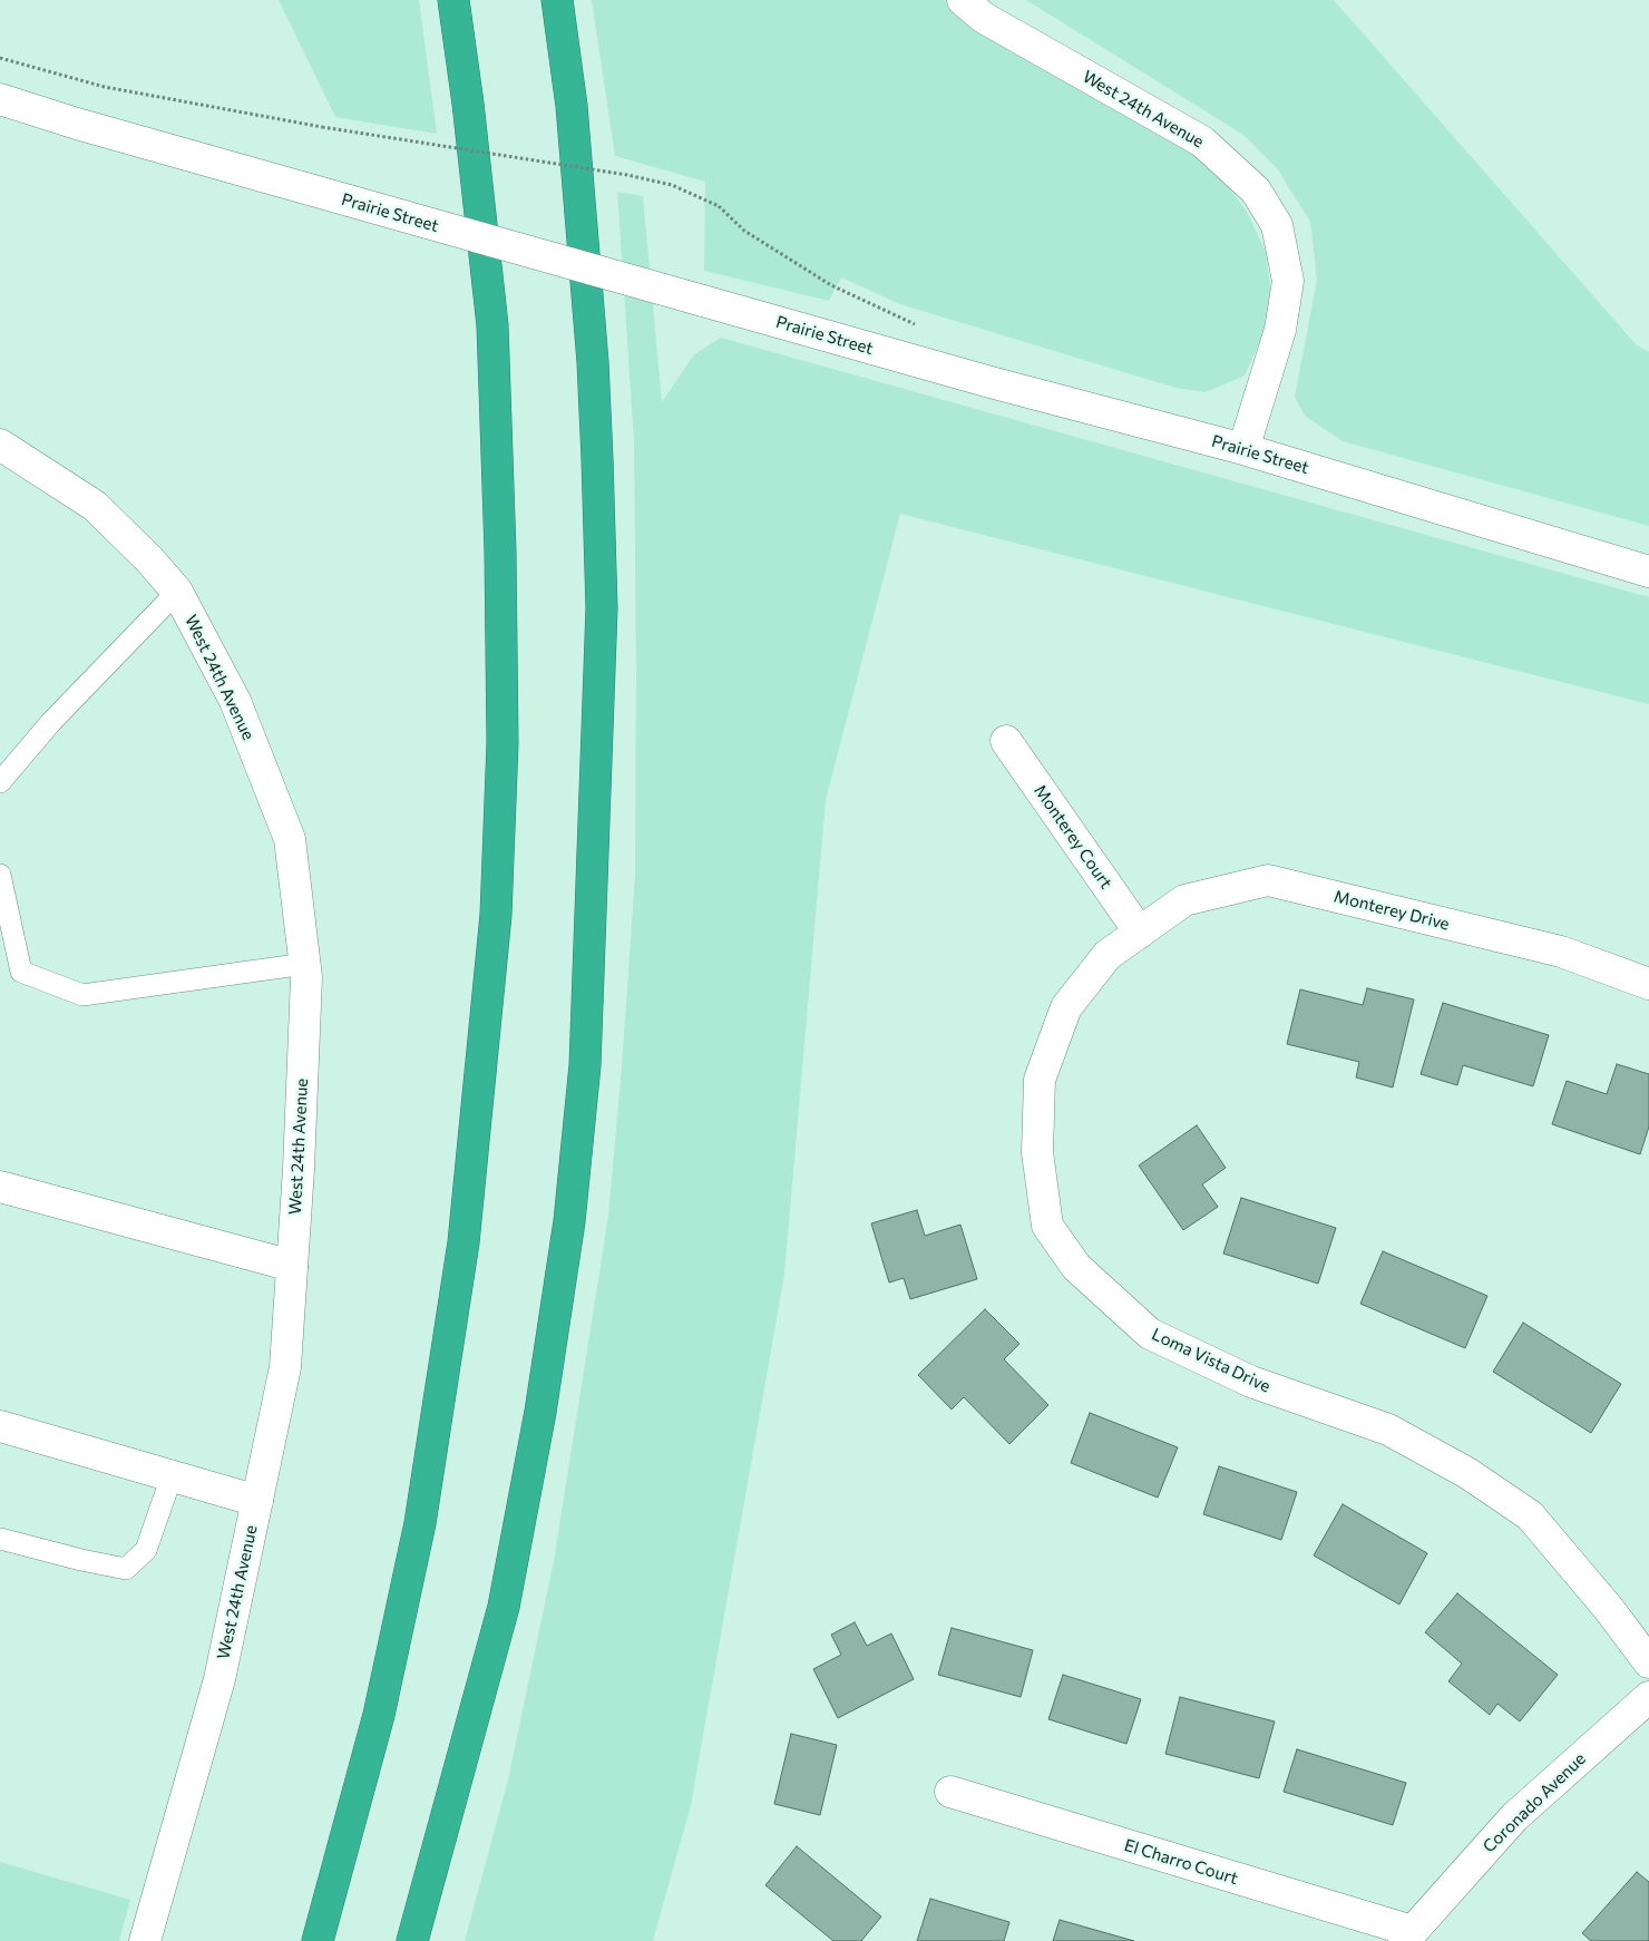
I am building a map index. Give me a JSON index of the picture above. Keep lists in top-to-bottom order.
{
  "streets": {
    "street": [
      "West 24th Avenue",
      "Prairie Street",
      "Monterey Court",
      "Monterey Drive",
      "Loma Vista Drive",
      "Coronado Avenue",
      "El Charro Court"
    ]
  },
  "crossings": [
    ["West 24th Avenue", "Prairie Street"],
    ["Monterey Court", "Monterey Drive"],
    ["Monterey Court", "Loma Vista Drive"],
    ["Monterey Drive", "Loma Vista Drive"],
    ["Coronado Avenue", "El Charro Court"]
  ]
}
